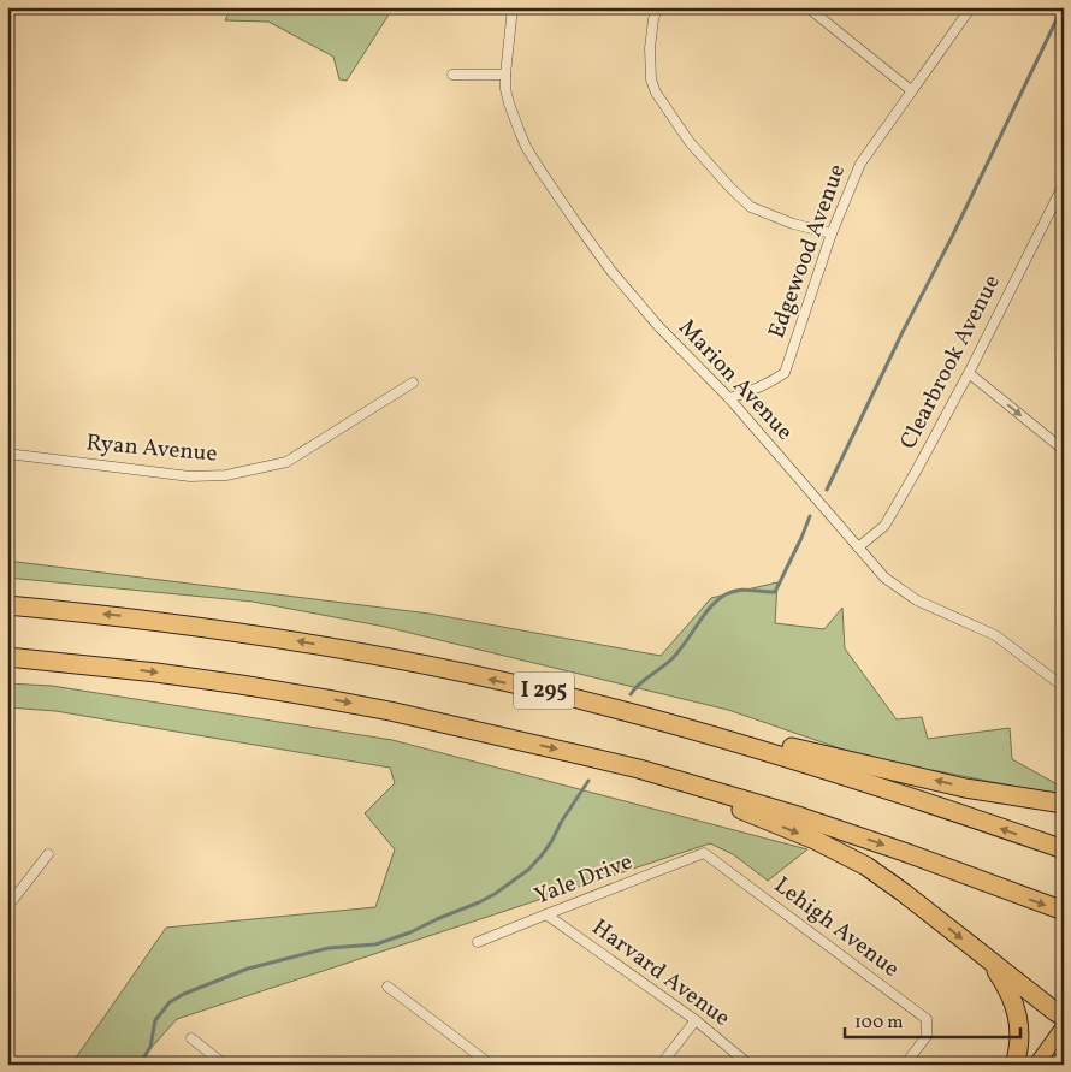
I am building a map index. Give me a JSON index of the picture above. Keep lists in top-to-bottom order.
{
  "streets": {
    "highway": ["I 295"],
    "street": [
      "Edgewood Avenue",
      "Clearbrook Avenue",
      "Marion Avenue",
      "Ryan Avenue",
      "Yale Drive",
      "Lehigh Avenue",
      "Harvard Avenue"
    ]
  },
  "crossings": [
    ["Edgewood Avenue", "Marion Avenue"],
    ["Clearbrook Avenue", "Marion Avenue"],
    ["Yale Drive", "Lehigh Avenue"],
    ["Yale Drive", "Harvard Avenue"]
  ],
  "scale_bar": "100 m"
}
